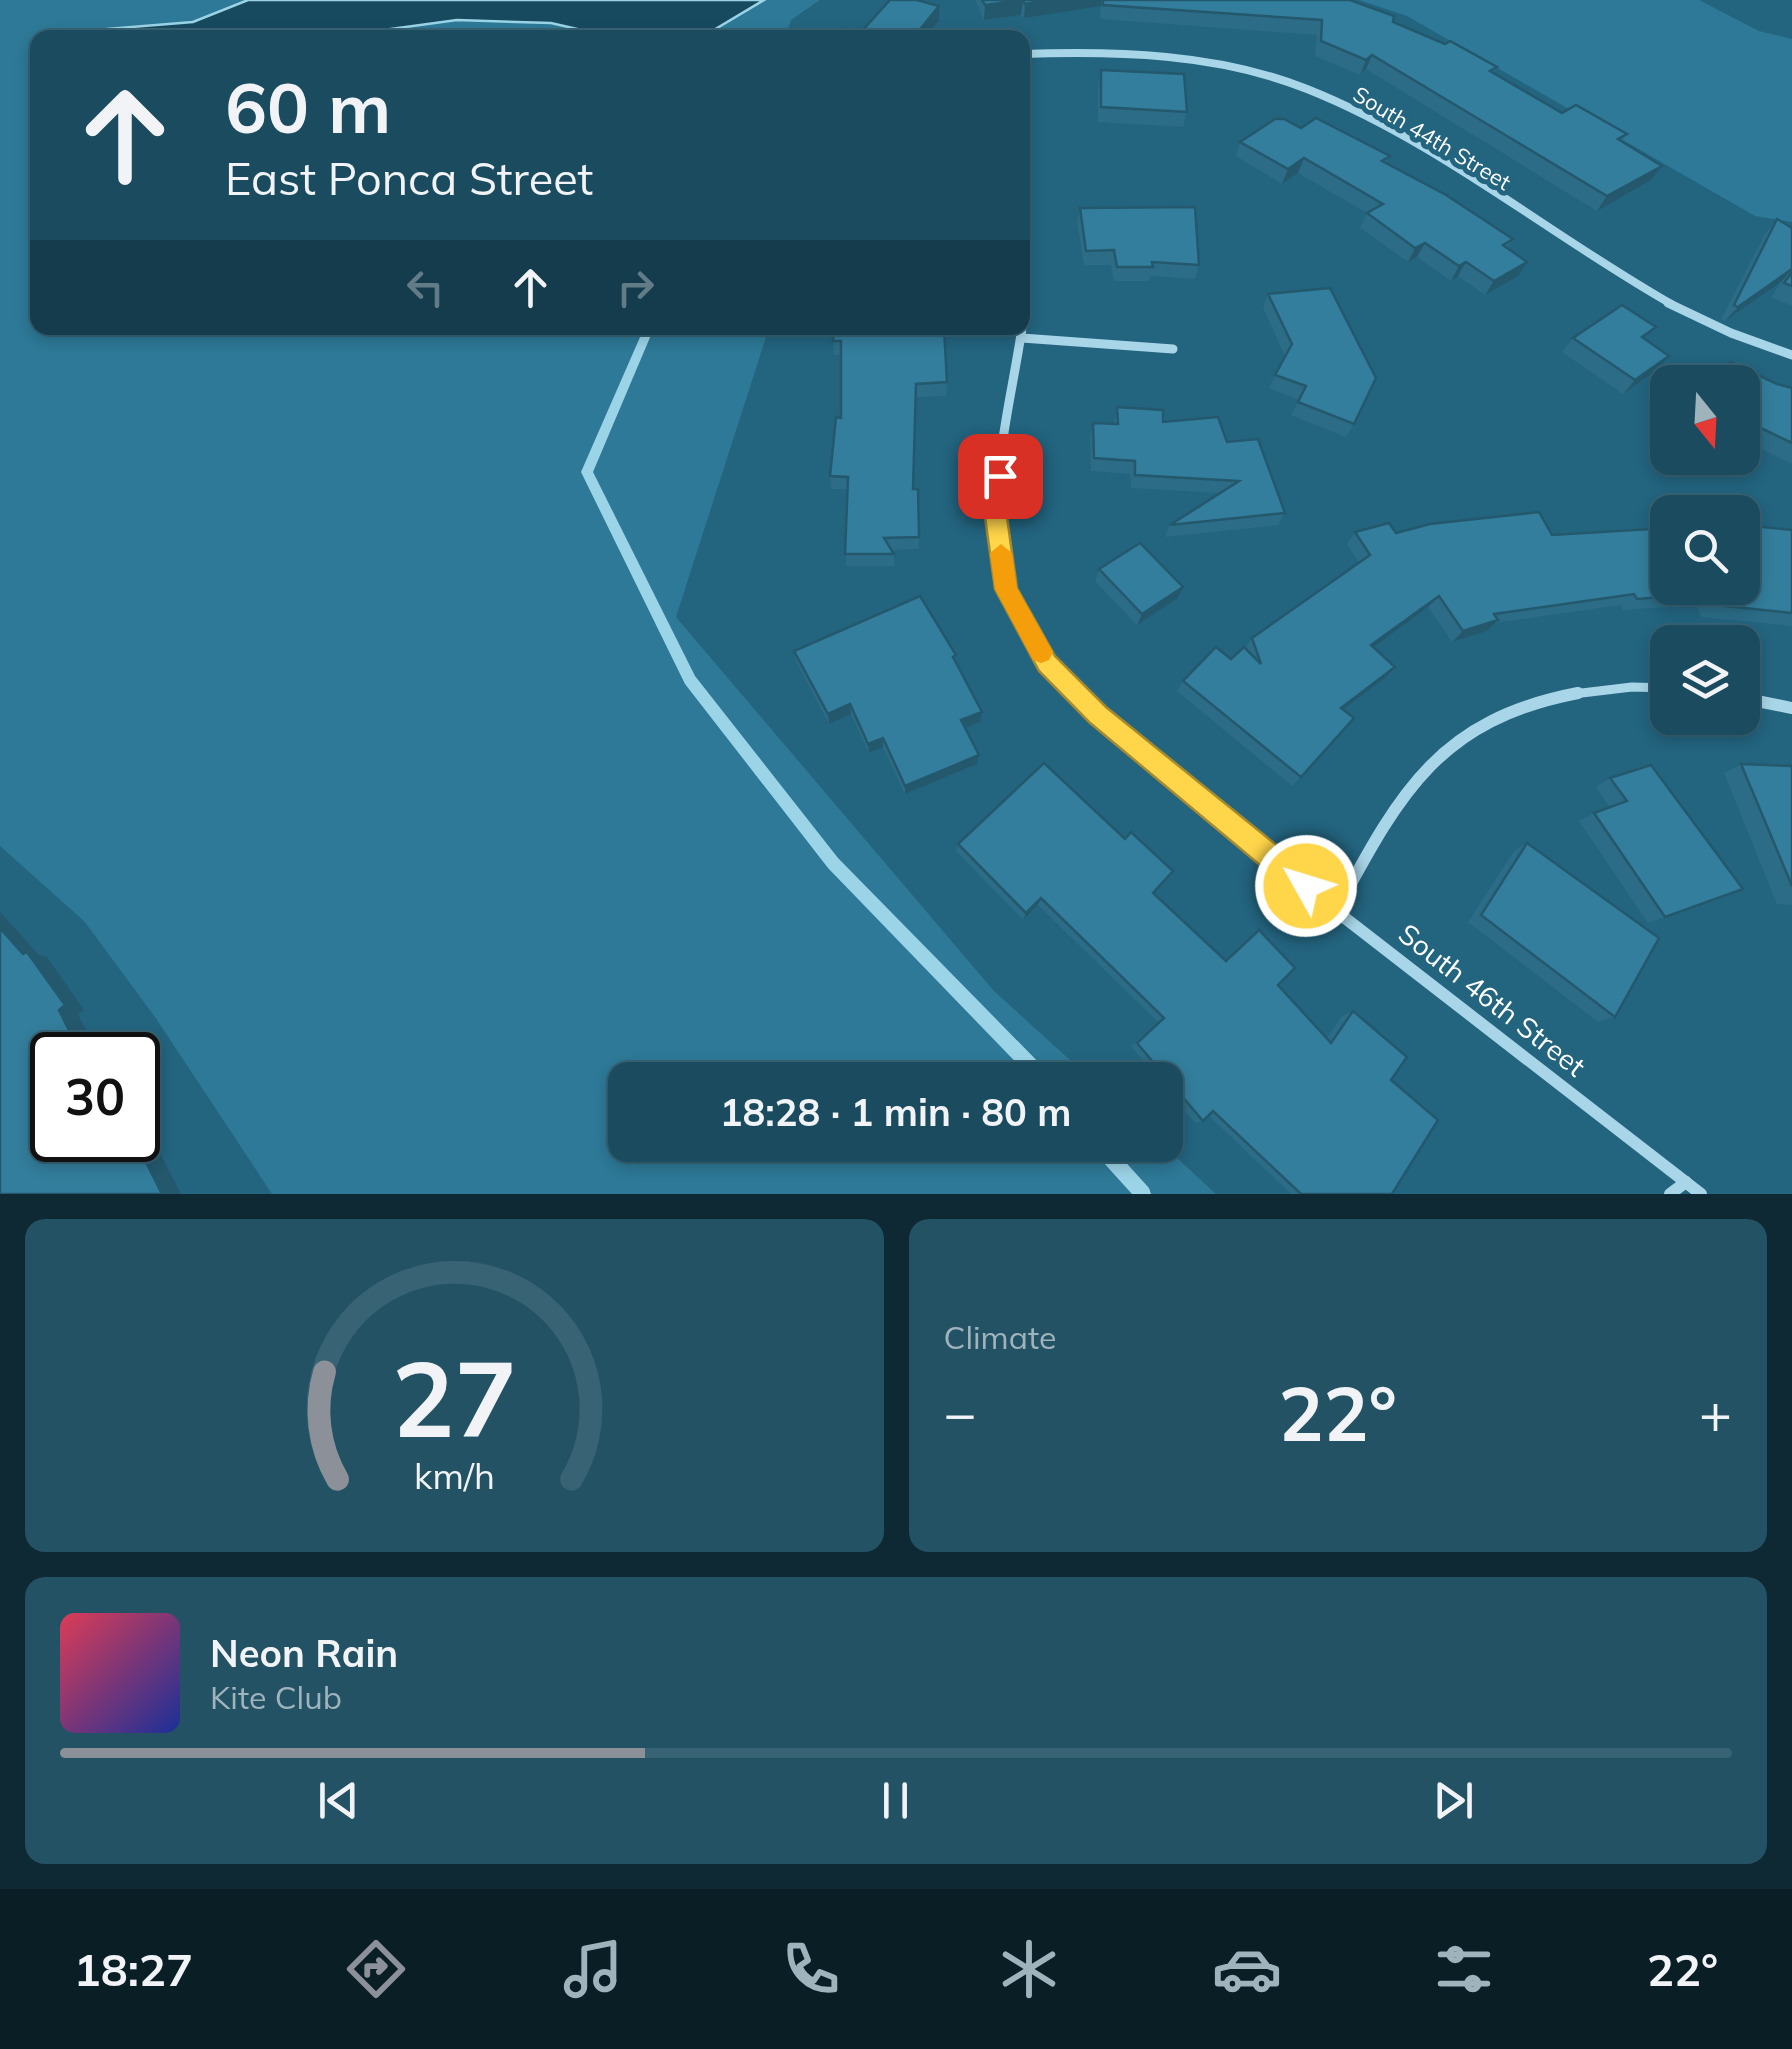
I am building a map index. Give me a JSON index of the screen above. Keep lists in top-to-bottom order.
{
  "streets": {
    "street": ["South 44th Street", "South 46th Street"]
  },
  "north": "bottom",
  "page": {
    "turn": ["60 m", "East Ponca Street"],
    "limit": "30",
    "trip": "18:28 · 1 min · 80 m",
    "tile": "Climate",
    "heat": ["−", "22°", "+"],
    "song": ["Neon Rain", "Kite Club"],
    "tabs": ["18:27", "22°"],
    "gauge": ["27", "km/h"]
  }
}
